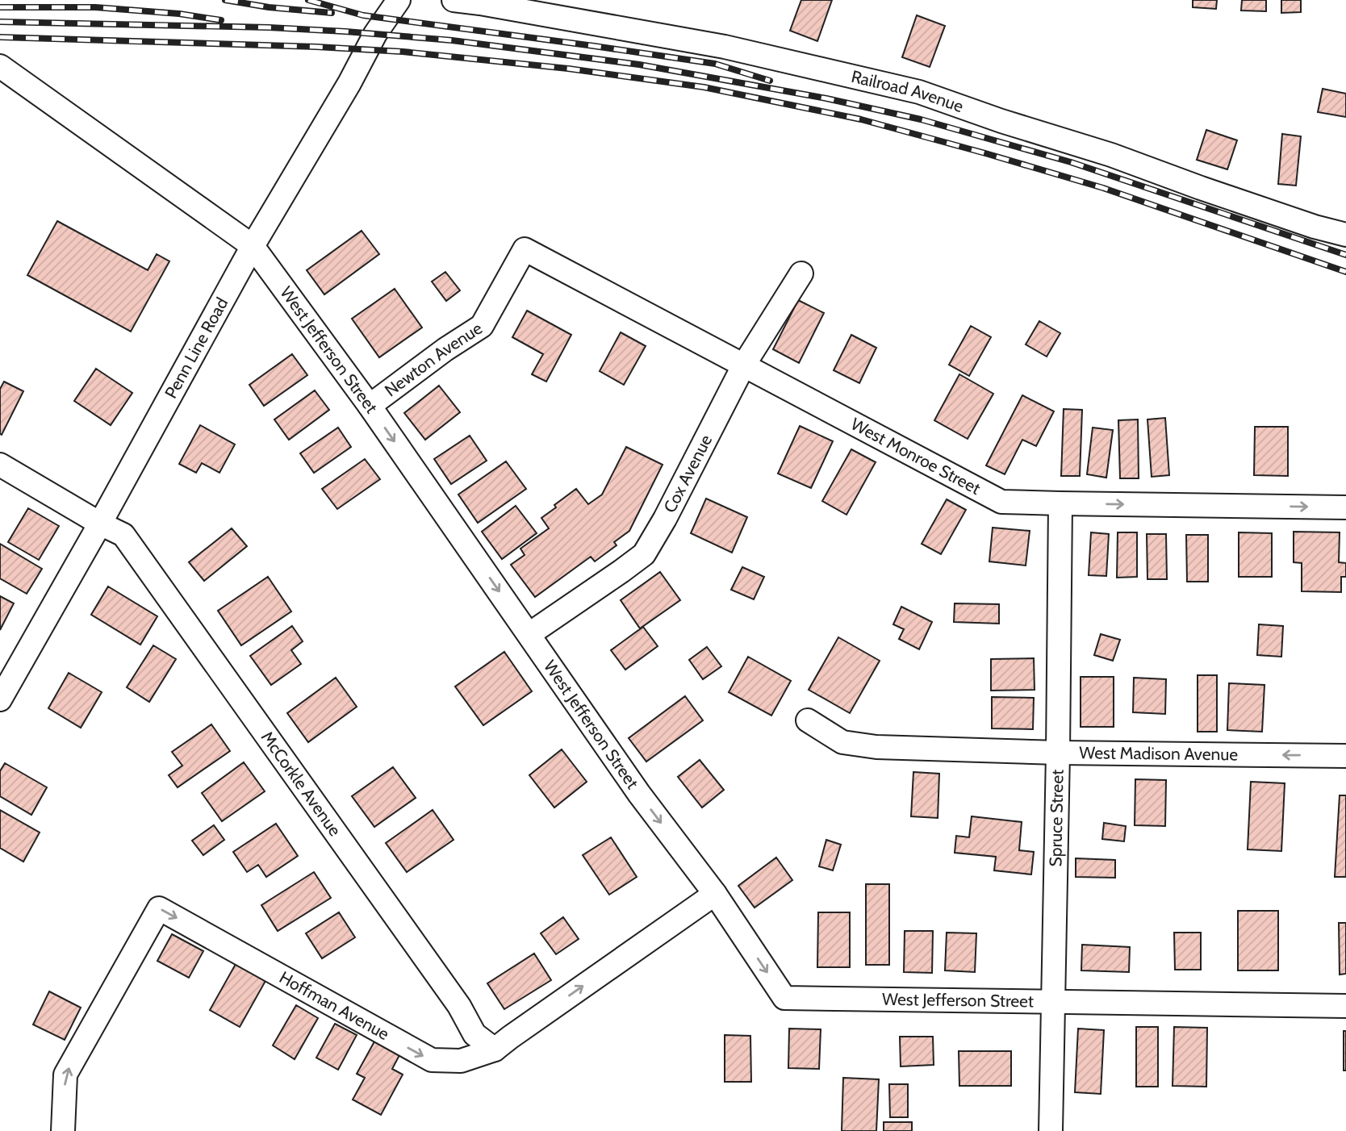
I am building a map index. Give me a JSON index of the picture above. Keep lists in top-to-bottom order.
{
  "streets": {
    "street": [
      "Railroad Avenue",
      "Penn Line Road",
      "West Jefferson Street",
      "Newton Avenue",
      "West Monroe Street",
      "Cox Avenue",
      "West Madison Avenue",
      "McCorkle Avenue",
      "Spruce Street",
      "Hoffman Avenue"
    ]
  },
  "crossings": [
    ["Penn Line Road", "West Jefferson Street"],
    ["Penn Line Road", "McCorkle Avenue"],
    ["West Jefferson Street", "Newton Avenue"],
    ["West Jefferson Street", "Cox Avenue"],
    ["West Jefferson Street", "Spruce Street"],
    ["West Jefferson Street", "Hoffman Avenue"],
    ["Newton Avenue", "West Monroe Street"],
    ["West Monroe Street", "Cox Avenue"],
    ["West Monroe Street", "Spruce Street"],
    ["West Madison Avenue", "Spruce Street"],
    ["McCorkle Avenue", "Hoffman Avenue"]
  ],
  "one_way": ["West Jefferson Street", "West Madison Avenue"]
}
